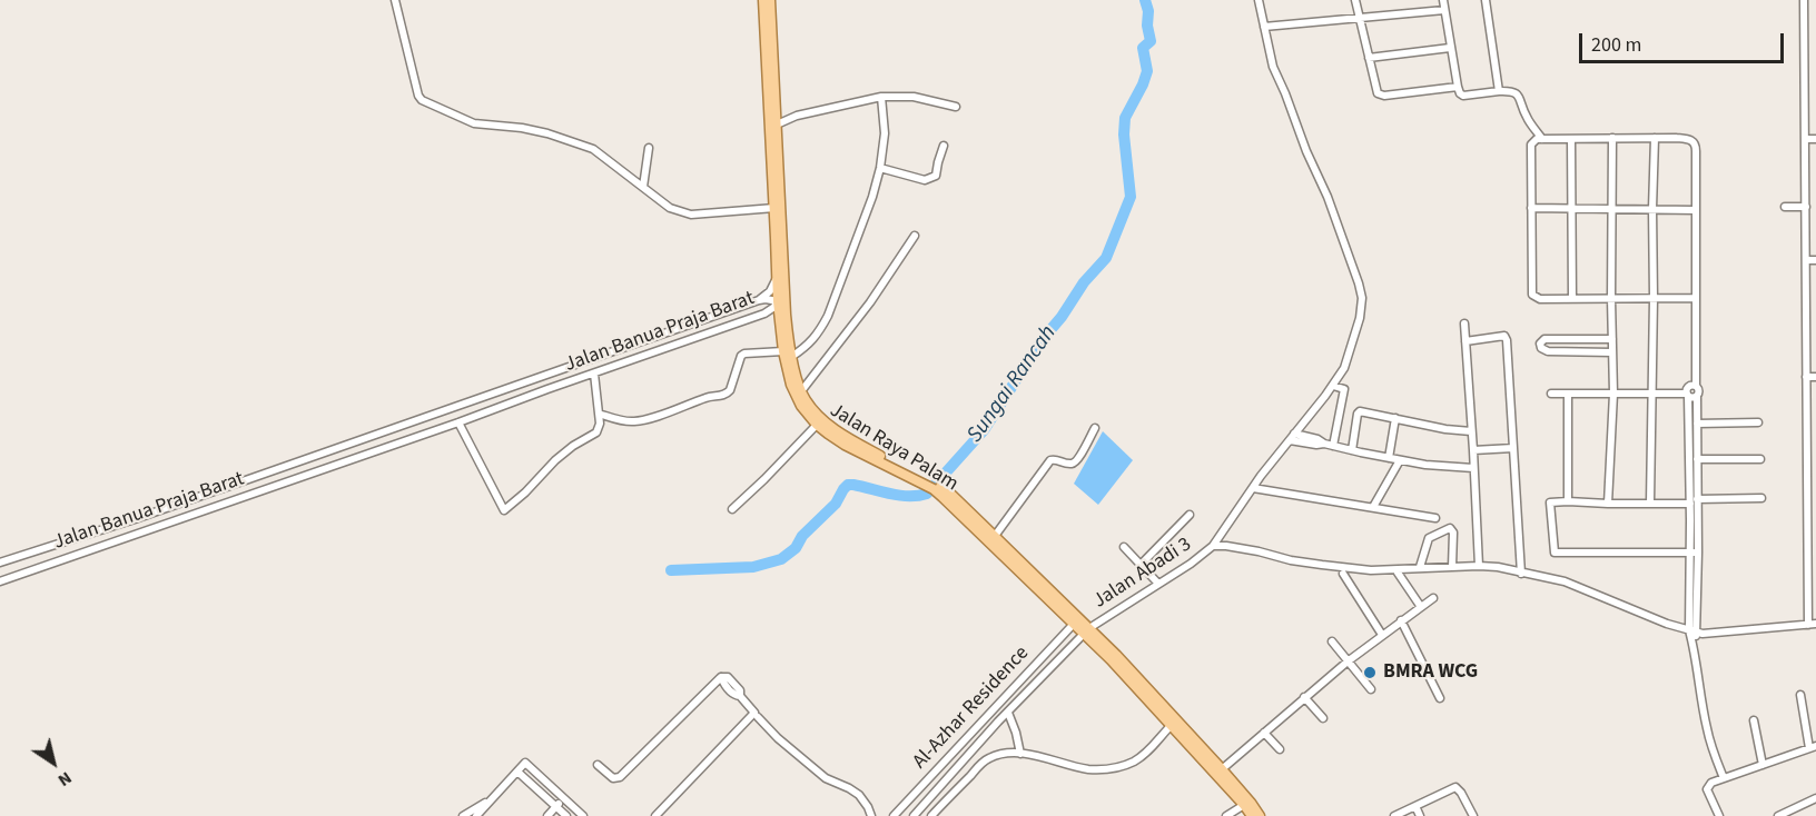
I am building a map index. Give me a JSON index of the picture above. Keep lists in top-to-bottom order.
{
  "streets": {
    "main road": ["Jalan Raya Palam"],
    "street": ["Jalan Banua Praja Barat", "Jalan Abadi 3", "Al-Azhar Residence"]
  },
  "crossings": [
    ["Jalan Banua Praja Barat", "Jalan Raya Palam"],
    ["Jalan Raya Palam", "Jalan Abadi 3"],
    ["Jalan Raya Palam", "Al-Azhar Residence"],
    ["Jalan Abadi 3", "Al-Azhar Residence"]
  ],
  "water": ["Sungai Rancah"],
  "places": ["BMRA WCG"],
  "scale_bar": "200 m",
  "north": "bottom right"
}
